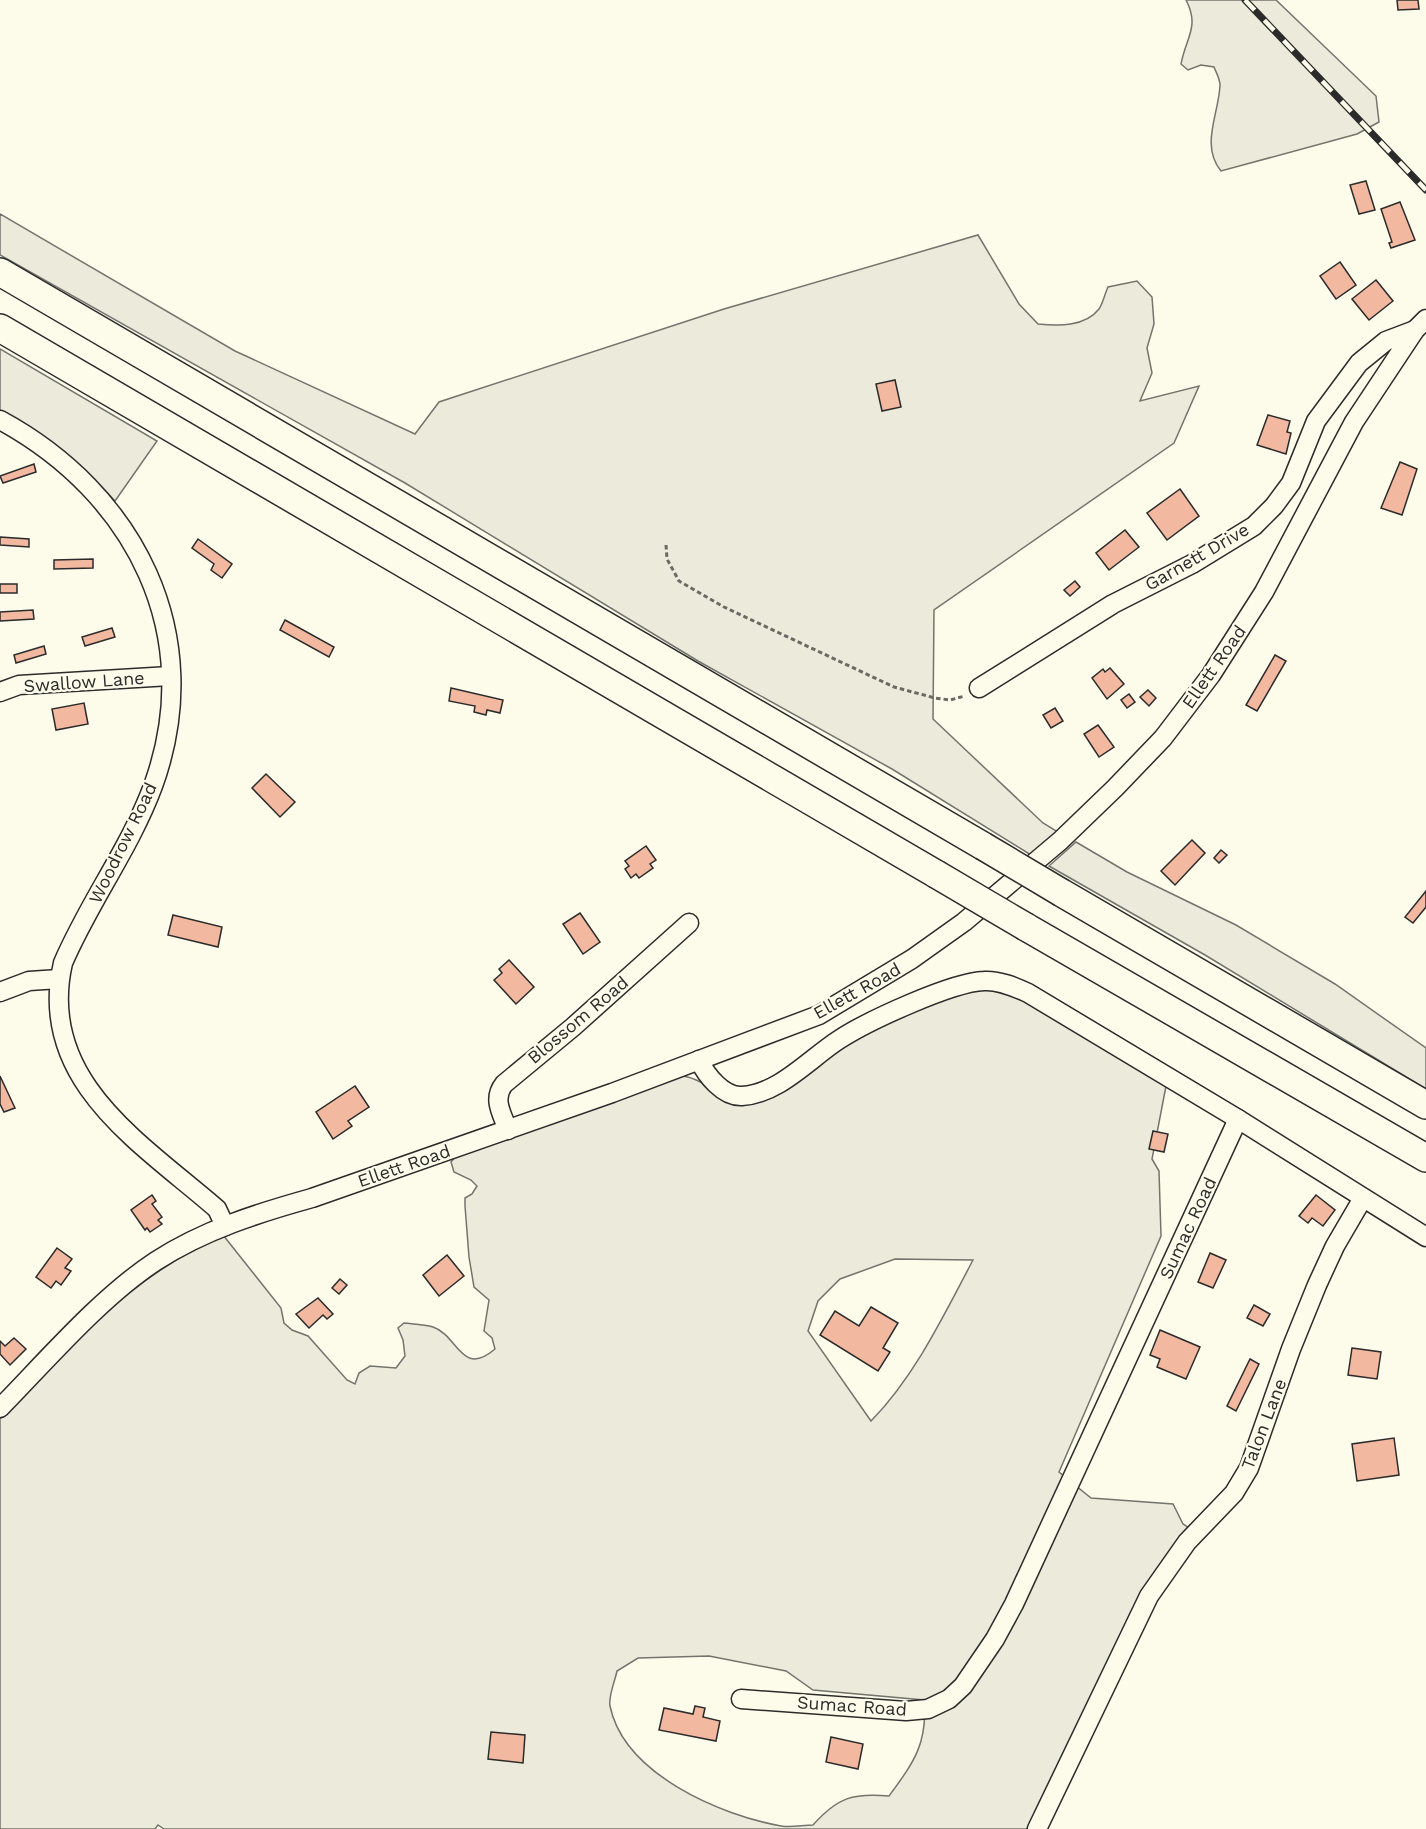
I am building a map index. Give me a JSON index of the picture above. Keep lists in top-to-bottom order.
{
  "streets": {
    "street": [
      "Garnett Drive",
      "Ellett Road",
      "Swallow Lane",
      "Woodrow Road",
      "Blossom Road",
      "Sumac Road",
      "Talon Lane"
    ]
  },
  "crossings": [
    ["Garnett Drive", "Ellett Road"],
    ["Ellett Road", "Woodrow Road"],
    ["Ellett Road", "Blossom Road"],
    ["Swallow Lane", "Woodrow Road"]
  ]
}
